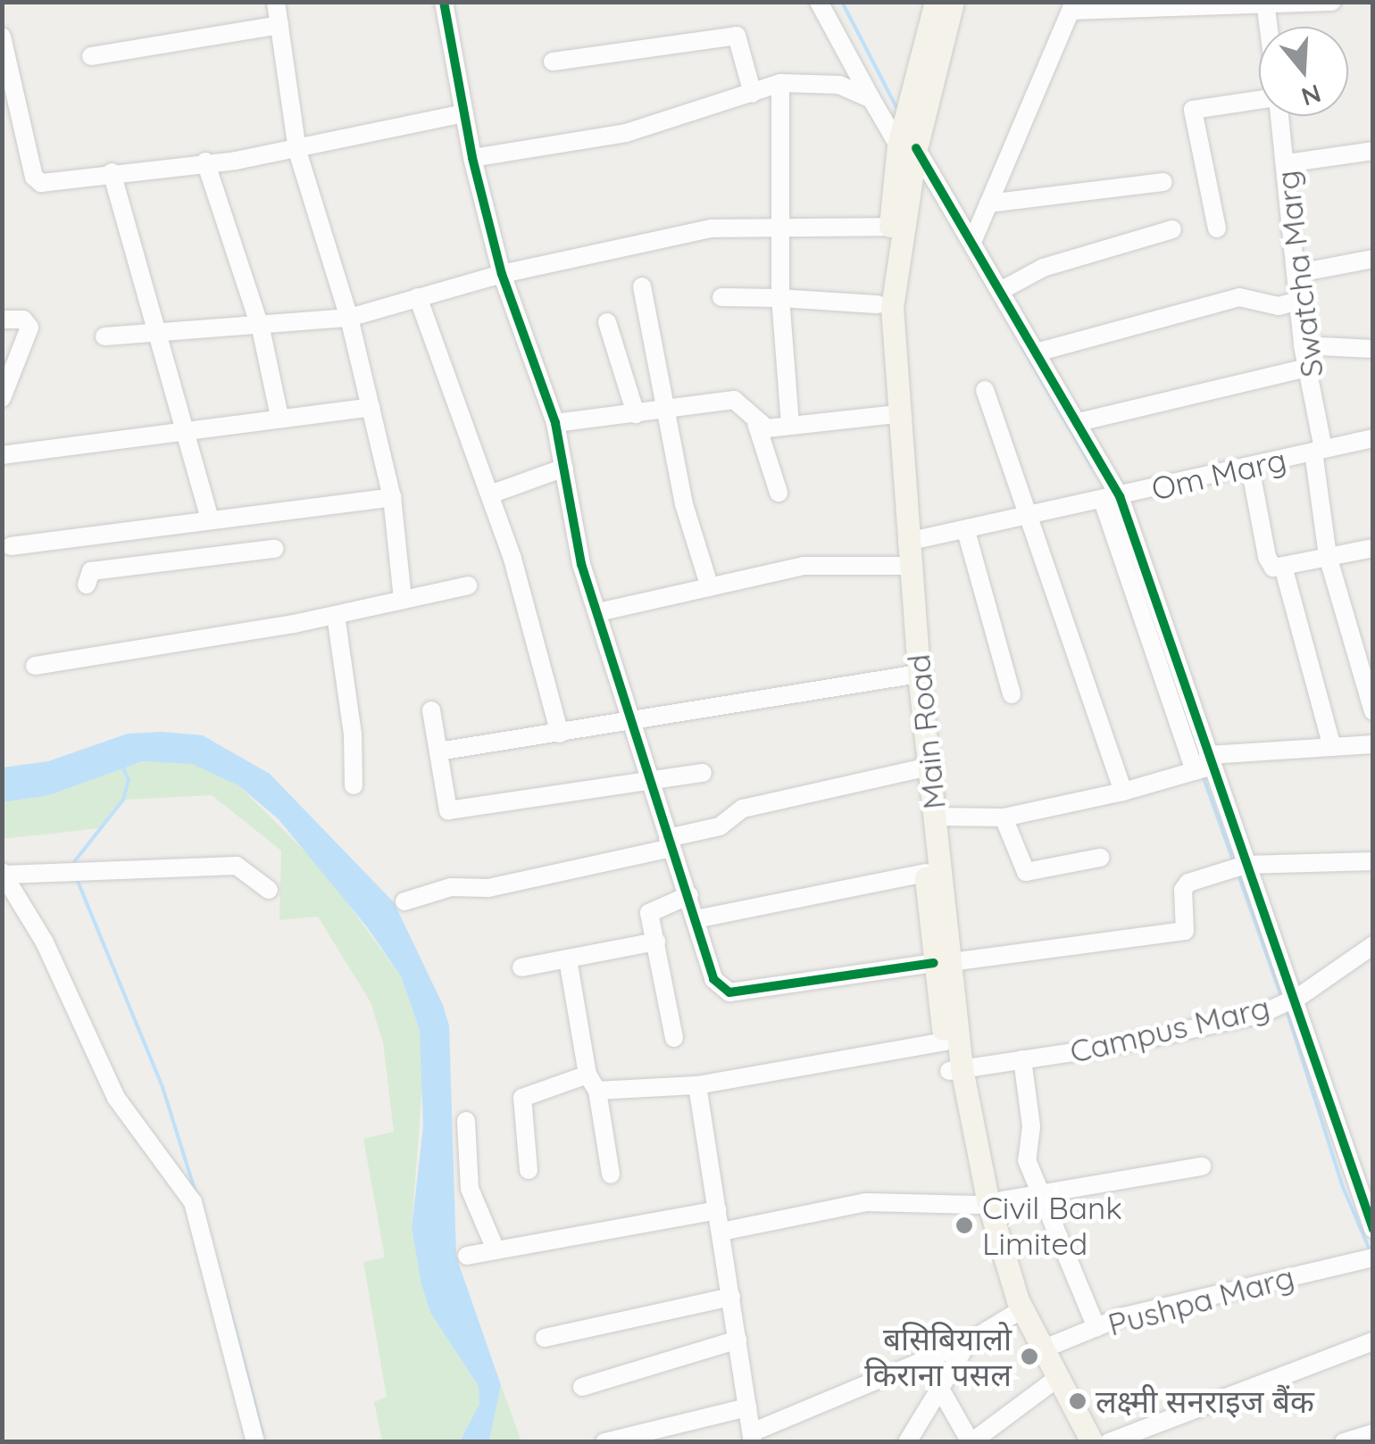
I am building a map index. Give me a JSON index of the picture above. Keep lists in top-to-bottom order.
{
  "streets": {
    "main road": ["Main Road"],
    "street": [
      "Swatcha Marg",
      "Om Marg",
      "Campus Marg",
      "Pushpa Marg"
    ]
  },
  "crossings": [
    ["Swatcha Marg", "Om Marg"],
    ["Om Marg", "Main Road"],
    ["Main Road", "Campus Marg"],
    ["Main Road", "Pushpa Marg"]
  ],
  "places": ["Civil Bank Limited", "बसिबियालो किराना पसल", "लक्ष्मी सनराइज बैंक"],
  "north": "bottom"
}
